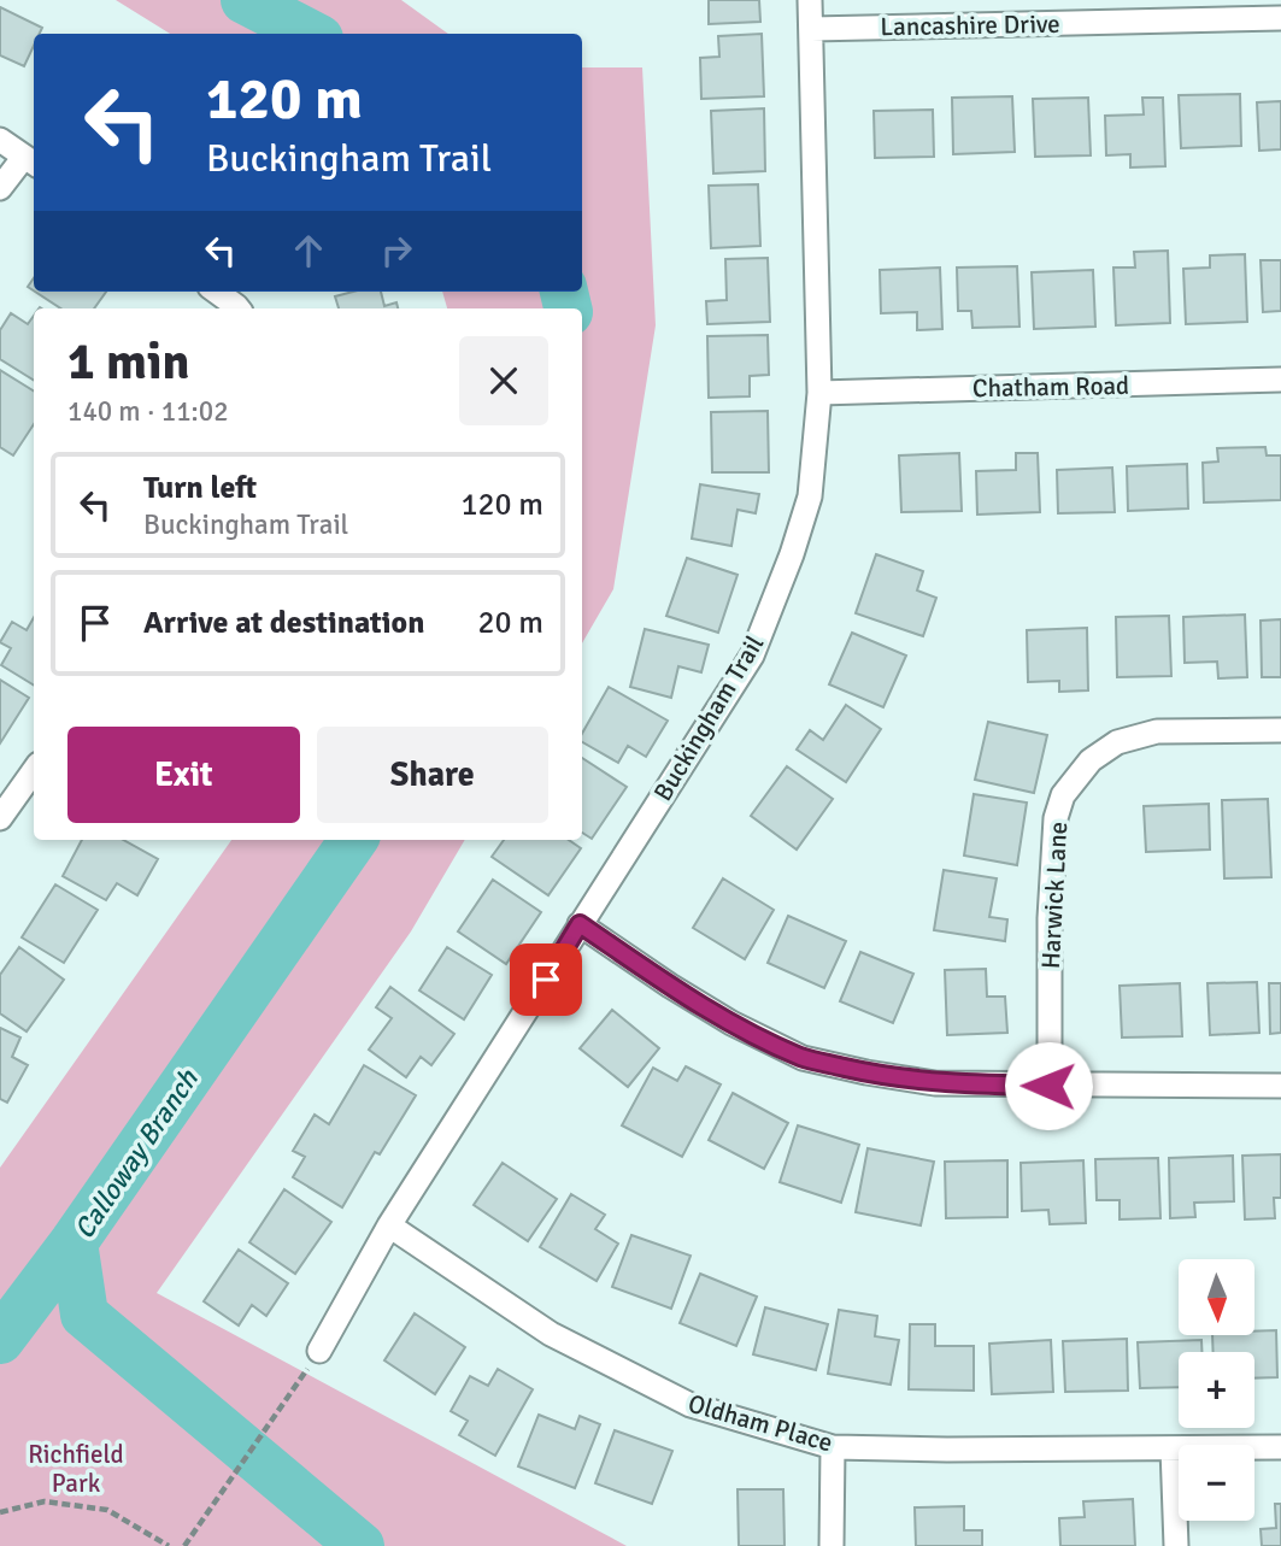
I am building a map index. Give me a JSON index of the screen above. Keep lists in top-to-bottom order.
{
  "streets": {
    "street": [
      "Lancashire Drive",
      "Chatham Road",
      "Buckingham Trail",
      "Harwick Lane",
      "Oldham Place"
    ]
  },
  "crossings": [
    ["Lancashire Drive", "Buckingham Trail"],
    ["Chatham Road", "Buckingham Trail"],
    ["Buckingham Trail", "Oldham Place"]
  ],
  "water": ["Calloway Branch"],
  "parks": ["Richfield Park"],
  "north": "bottom",
  "page": {
    "turn": ["120 m", "Buckingham Trail"],
    "heading": ["1 min", "140 m · 11:02"],
    "list": [
      {
        "name": "Turn left",
        "note": "Buckingham Trail",
        "value": "120 m"
      },
      {
        "name": "Arrive at destination",
        "value": "20 m"
      }
    ],
    "buttons": ["Exit", "Share"],
    "map_buttons": ["+", "−"]
  }
}
